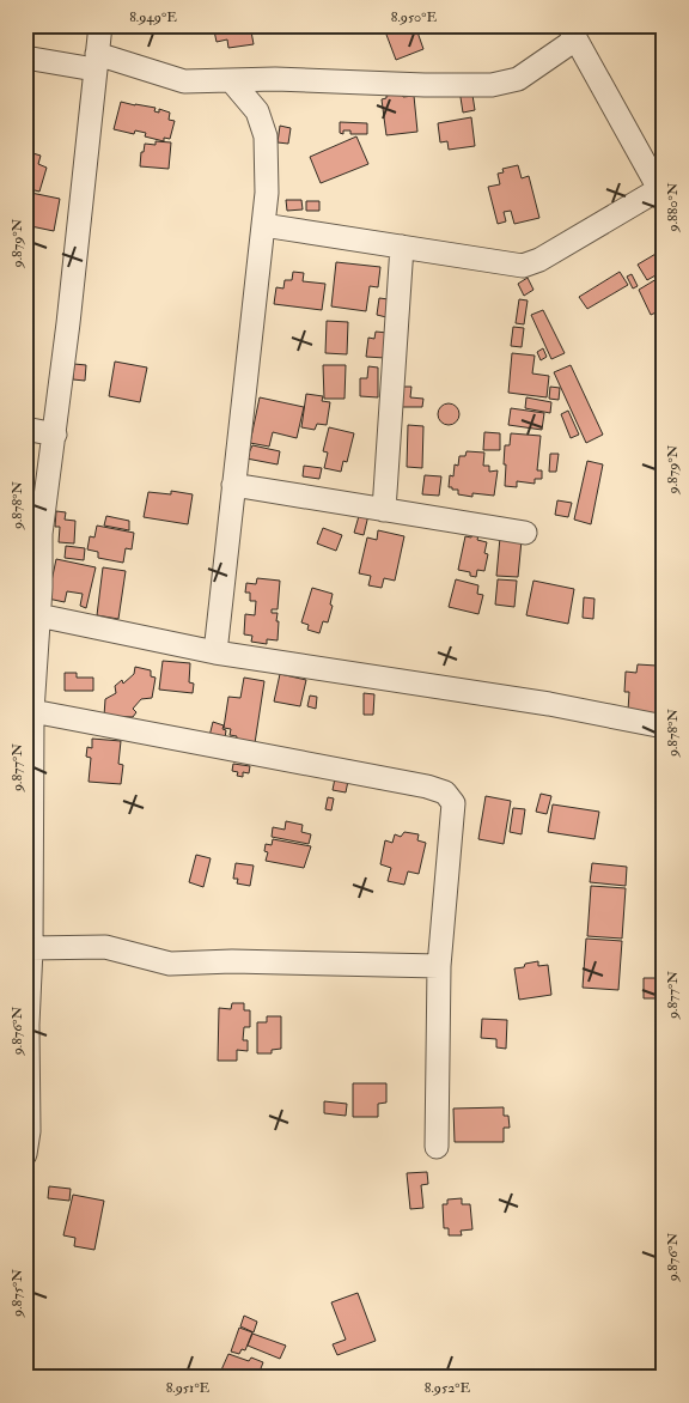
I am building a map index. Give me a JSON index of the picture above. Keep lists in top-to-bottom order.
{
  "coordinates": [
    "8.949°E",
    "8.950°E",
    "9.880°N",
    "9.879°N",
    "9.878°N",
    "9.877°N",
    "9.876°N",
    "9.875°N",
    "8.951°E",
    "8.952°E"
  ]
}
